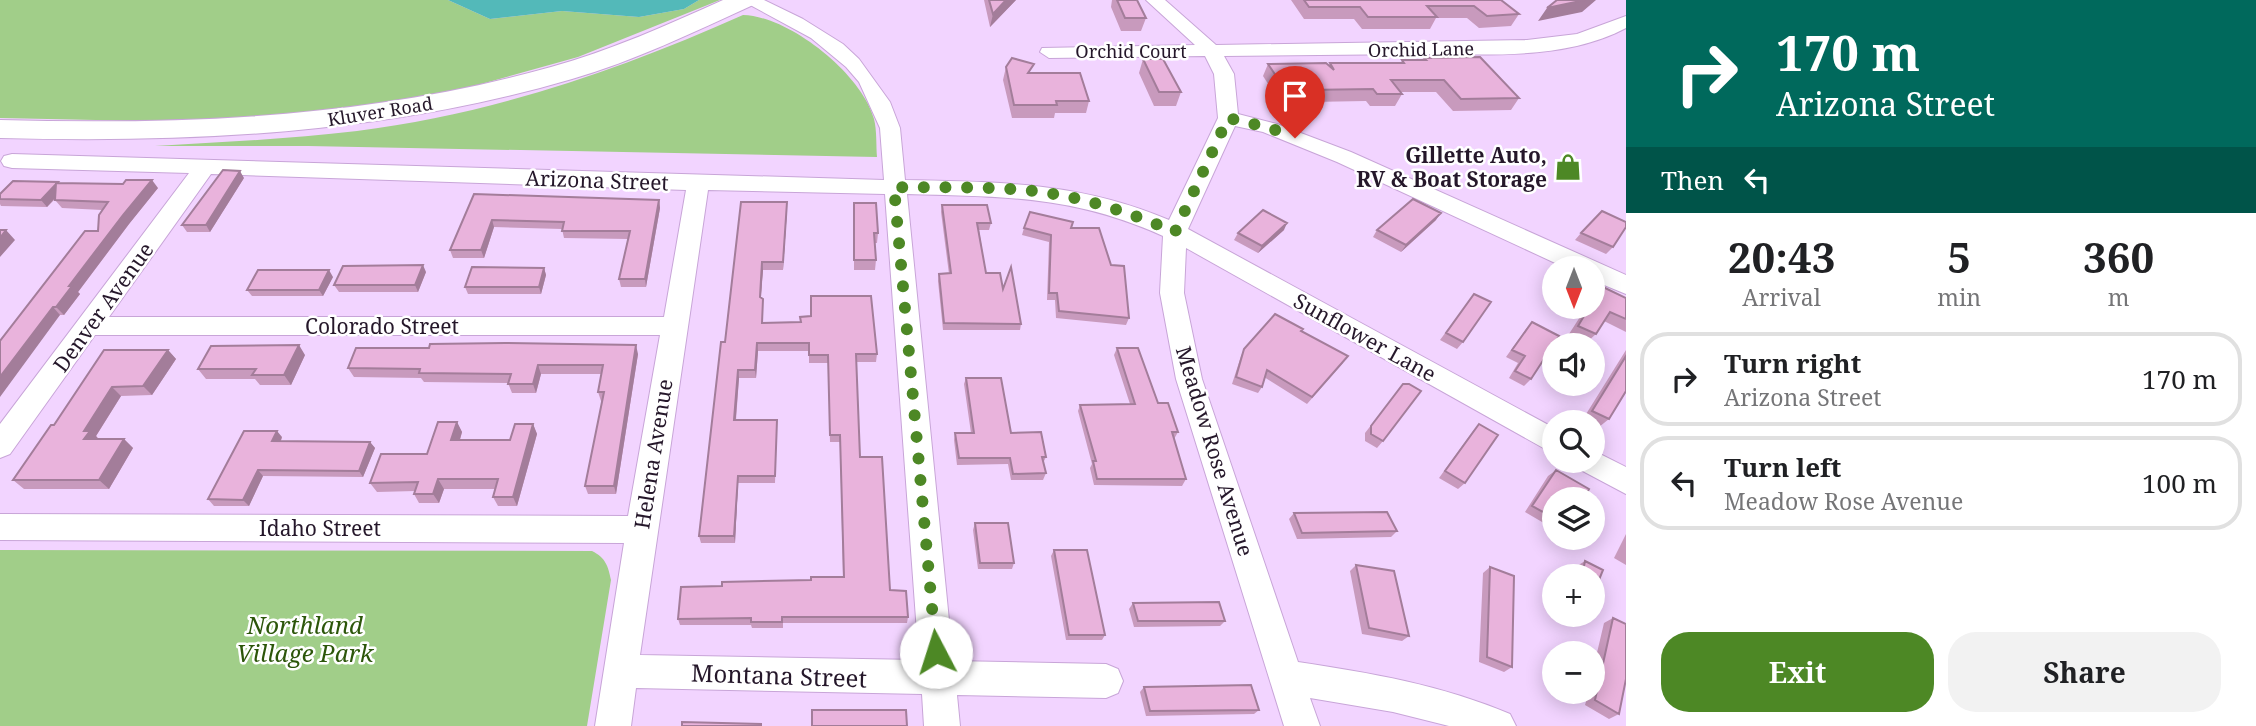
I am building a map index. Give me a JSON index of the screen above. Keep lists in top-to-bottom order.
{
  "streets": {
    "street": [
      "Orchid Lane",
      "Orchid Court",
      "Kluver Road",
      "Arizona Street",
      "Denver Avenue",
      "Colorado Street",
      "Sunflower Lane",
      "Meadow Rose Avenue",
      "Helena Avenue",
      "Idaho Street",
      "Montana Street"
    ]
  },
  "crossings": [
    ["Orchid Lane", "Orchid Court"],
    ["Arizona Street", "Denver Avenue"],
    ["Arizona Street", "Sunflower Lane"],
    ["Arizona Street", "Meadow Rose Avenue"],
    ["Arizona Street", "Helena Avenue"],
    ["Denver Avenue", "Colorado Street"],
    ["Colorado Street", "Helena Avenue"],
    ["Sunflower Lane", "Meadow Rose Avenue"],
    ["Helena Avenue", "Idaho Street"],
    ["Helena Avenue", "Montana Street"]
  ],
  "parks": ["Northland Village Park"],
  "places": {
    "shop": ["Gillette Auto, RV & Boat Storage"]
  },
  "north": "bottom",
  "page": {
    "turn": ["170 m", "Arizona Street"],
    "then": "Then",
    "eta": [
      "20:43",
      "Arrival",
      "5",
      "min",
      "360",
      "m"
    ],
    "map_buttons": ["+", "−"],
    "list": [
      {
        "name": "Turn right",
        "note": "Arizona Street",
        "value": "170 m"
      },
      {
        "name": "Turn left",
        "note": "Meadow Rose Avenue",
        "value": "100 m"
      }
    ],
    "buttons": ["Exit", "Share"]
  }
}
